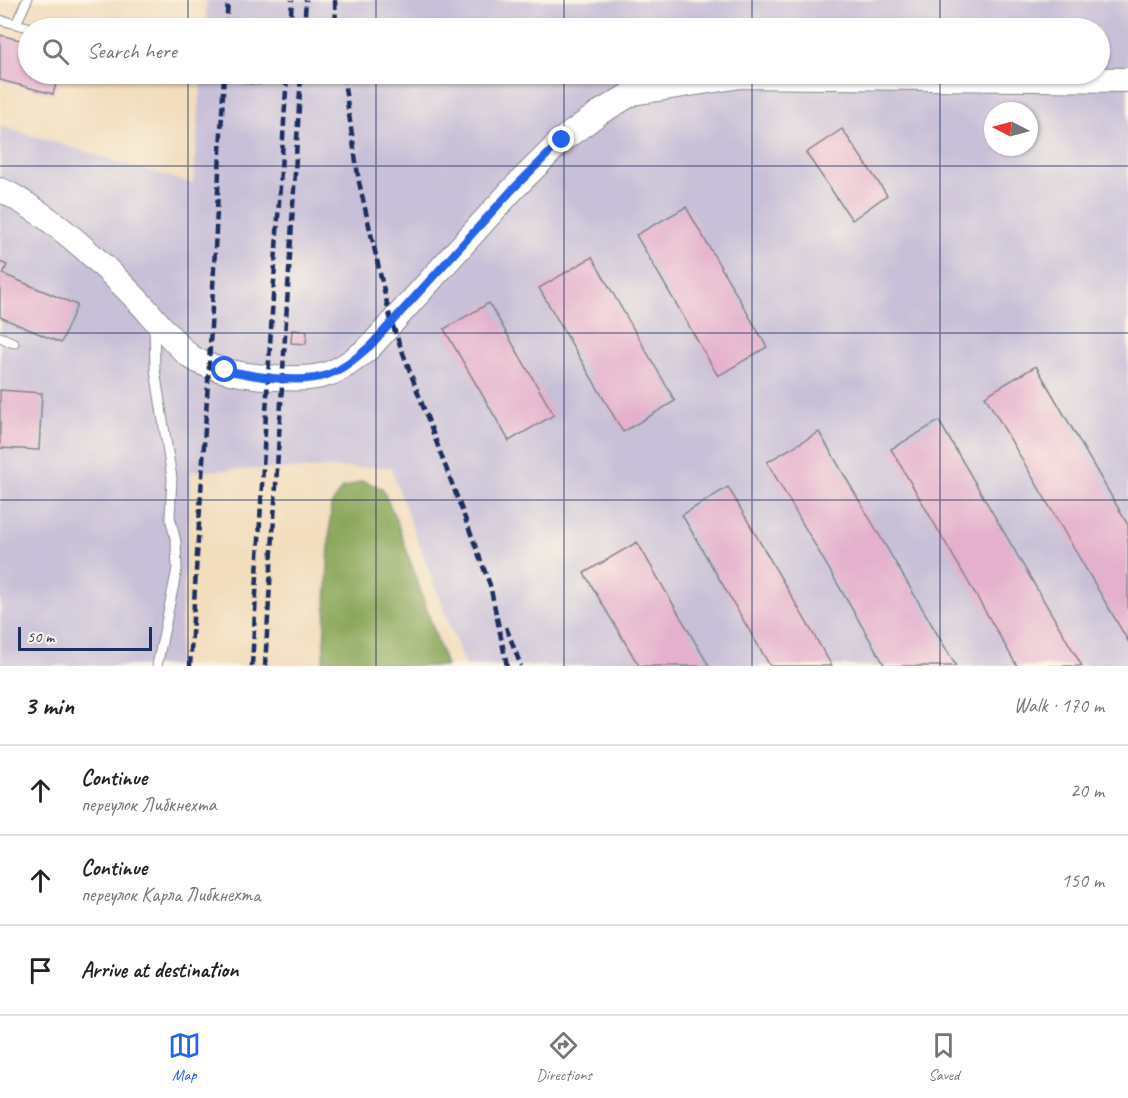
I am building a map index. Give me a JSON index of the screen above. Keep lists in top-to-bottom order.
{
  "scale_bar": "50 m",
  "north": "left",
  "page": {
    "search": "Search here",
    "scale": "50 m",
    "heading": ["3 min", "Walk · 170 m"],
    "list": [
      ["Continue", "переулок Либкнехта", "20 m"],
      ["Continue", "переулок Карла Либкнехта", "150 m"],
      "Arrive at destination"
    ],
    "nav": ["Map", "Directions", "Saved"]
  }
}
